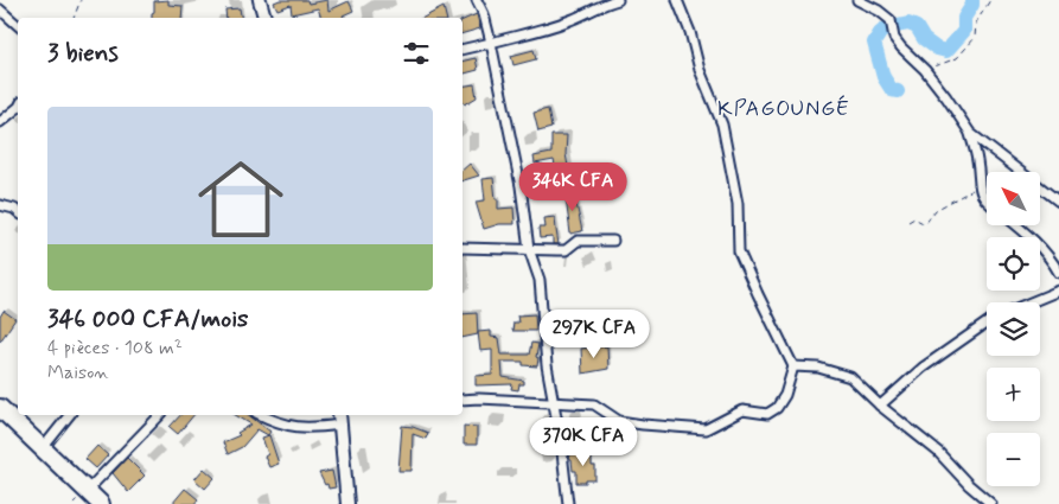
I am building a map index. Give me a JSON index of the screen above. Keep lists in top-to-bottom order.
{
  "districts": ["KPAGOUNGÉ"],
  "north": "top left",
  "page": {
    "heading": "3 biens",
    "list": [
      {
        "name": "346 000 CFA/mois",
        "note": "4 pièces · 108 m² · Maison"
      }
    ],
    "price": ["346K CFA", "297K CFA", "370K CFA"],
    "map_buttons": ["+", "−"]
  }
}
